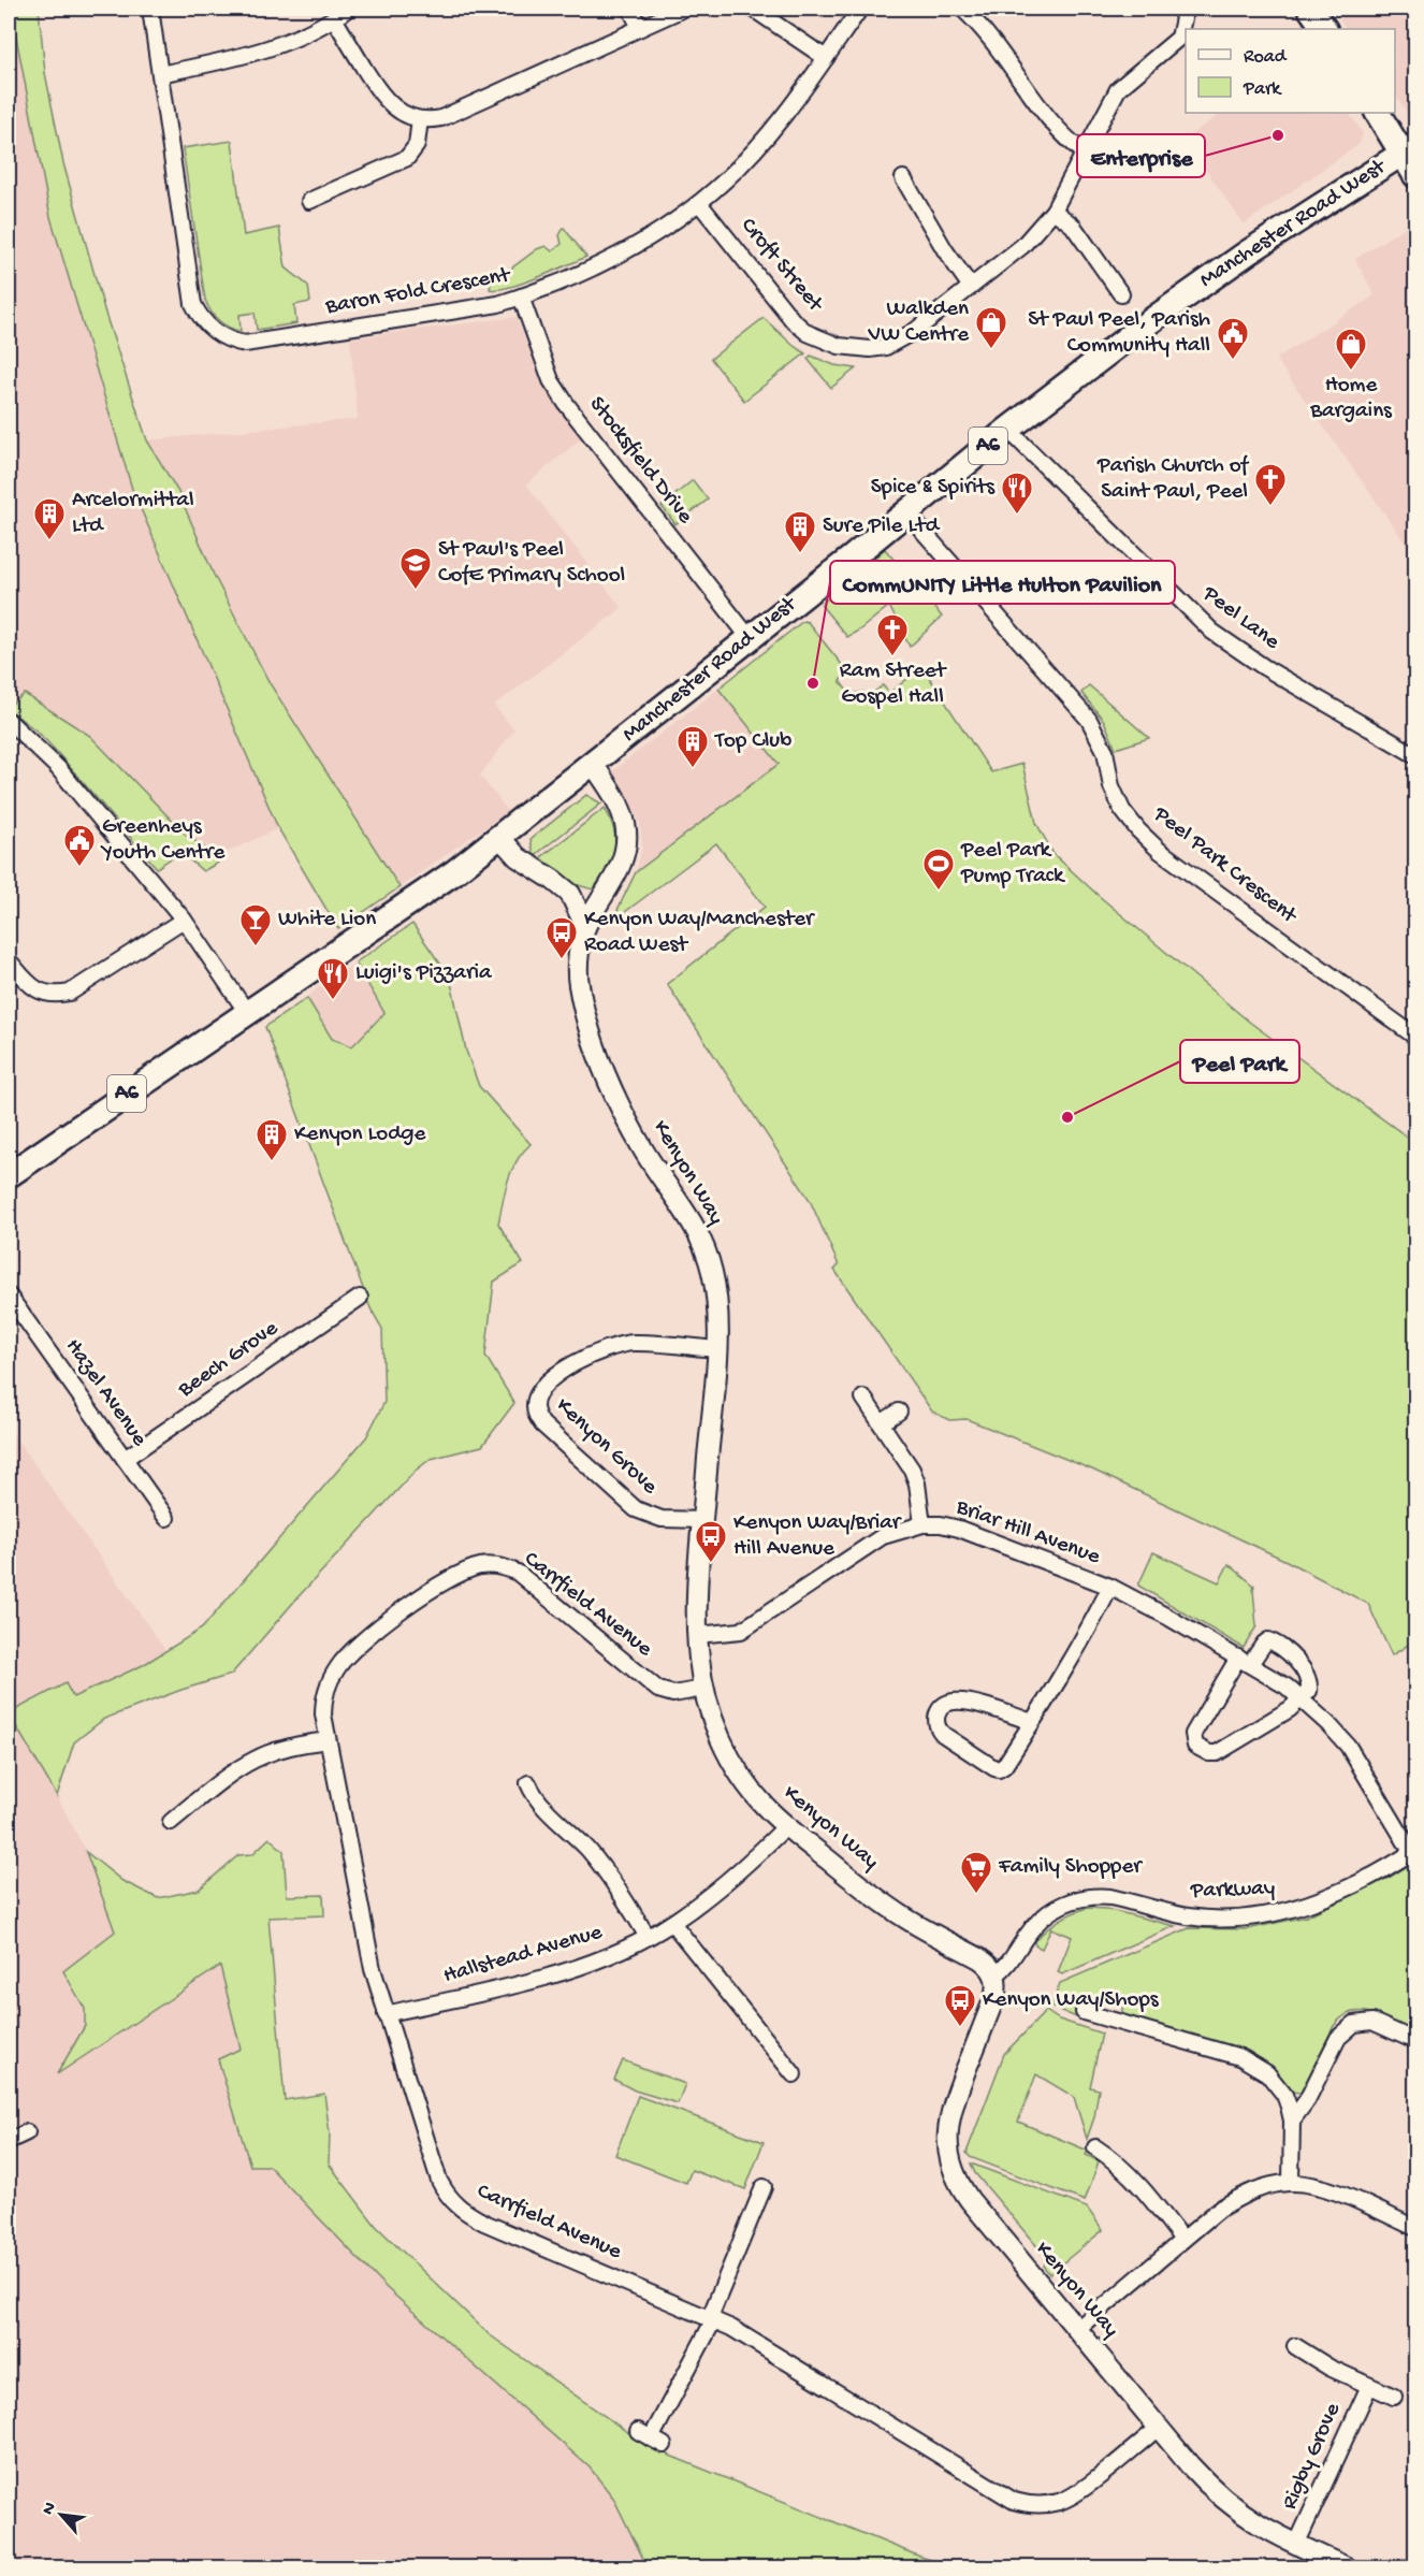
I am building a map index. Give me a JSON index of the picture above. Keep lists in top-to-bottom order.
{
  "streets": {
    "main road": ["Manchester Road West", "A6"],
    "street": [
      "Croft Street",
      "Baron Fold Crescent",
      "Stocksfield Drive",
      "Peel Lane",
      "Peel Park Crescent",
      "Kenyon Way",
      "Beech Grove",
      "Hazel Avenue",
      "Kenyon Grove",
      "Briar Hill Avenue",
      "Carrfield Avenue",
      "Parkway",
      "Hallstead Avenue",
      "Rigby Grove"
    ]
  },
  "crossings": [
    ["Manchester Road West", "Stocksfield Drive"],
    ["Manchester Road West", "Peel Lane"],
    ["Manchester Road West", "Peel Park Crescent"],
    ["Manchester Road West", "Kenyon Way"],
    ["Croft Street", "Baron Fold Crescent"],
    ["Baron Fold Crescent", "Stocksfield Drive"],
    ["Kenyon Way", "Kenyon Grove"],
    ["Kenyon Way", "Briar Hill Avenue"],
    ["Kenyon Way", "Carrfield Avenue"],
    ["Kenyon Way", "Parkway"],
    ["Kenyon Way", "Hallstead Avenue"],
    ["Kenyon Way", "Rigby Grove"],
    ["Beech Grove", "Hazel Avenue"],
    ["Briar Hill Avenue", "Parkway"],
    ["Carrfield Avenue", "Hallstead Avenue"]
  ],
  "places": {
    "other": ["Enterprise", "CommUNITY Little Hulton Pavilion", "Peel Park"],
    "shop": ["Walkden VW Centre", "Home Bargains"],
    "public building": ["St Paul Peel, Parish Community Hall", "Greenheys Youth Centre"],
    "church": ["Parish Church of Saint Paul, Peel", "Ram Street Gospel Hall"],
    "restaurant": ["Spice & Spirits", "Luigi's Pizzaria"],
    "building": [
      "Arcelormittal Ltd",
      "Sure Pile Ltd",
      "Top Club",
      "Kenyon Lodge"
    ],
    "school or university": ["St Paul's Peel CofE Primary School"],
    "sports": ["Peel Park Pump Track"],
    "bar": ["White Lion"],
    "bus stop": ["Kenyon Way/Manchester Road West", "Kenyon Way/Briar Hill Avenue", "Kenyon Way/Shops"],
    "supermarket": ["Family Shopper"]
  },
  "legend": ["Road", "Park"],
  "north": "top left"
}
